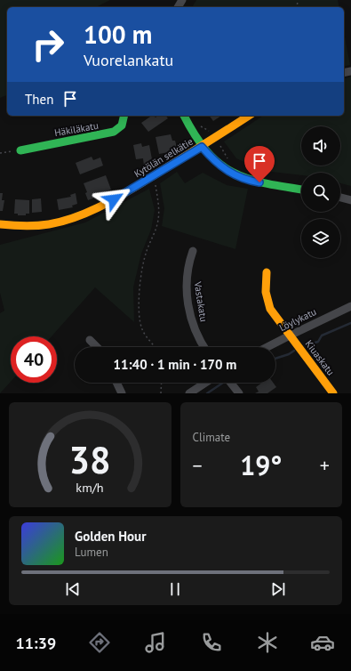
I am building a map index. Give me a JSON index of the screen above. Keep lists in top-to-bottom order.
{
  "streets": {
    "street": [
      "Häkiläkatu",
      "Kytölän selkätie",
      "Vastakatu",
      "Löylykatu",
      "Kiuaskatu"
    ]
  },
  "crossings": [
    ["Löylykatu", "Kiuaskatu"]
  ],
  "page": {
    "turn": ["100 m", "Vuorelankatu"],
    "then": "Then",
    "limit": "40",
    "trip": "11:40 · 1 min · 170 m",
    "tile": "Climate",
    "heat": ["−", "19°", "+"],
    "song": ["Golden Hour", "Lumen"],
    "tabs": "11:39",
    "gauge": ["38", "km/h"]
  }
}
